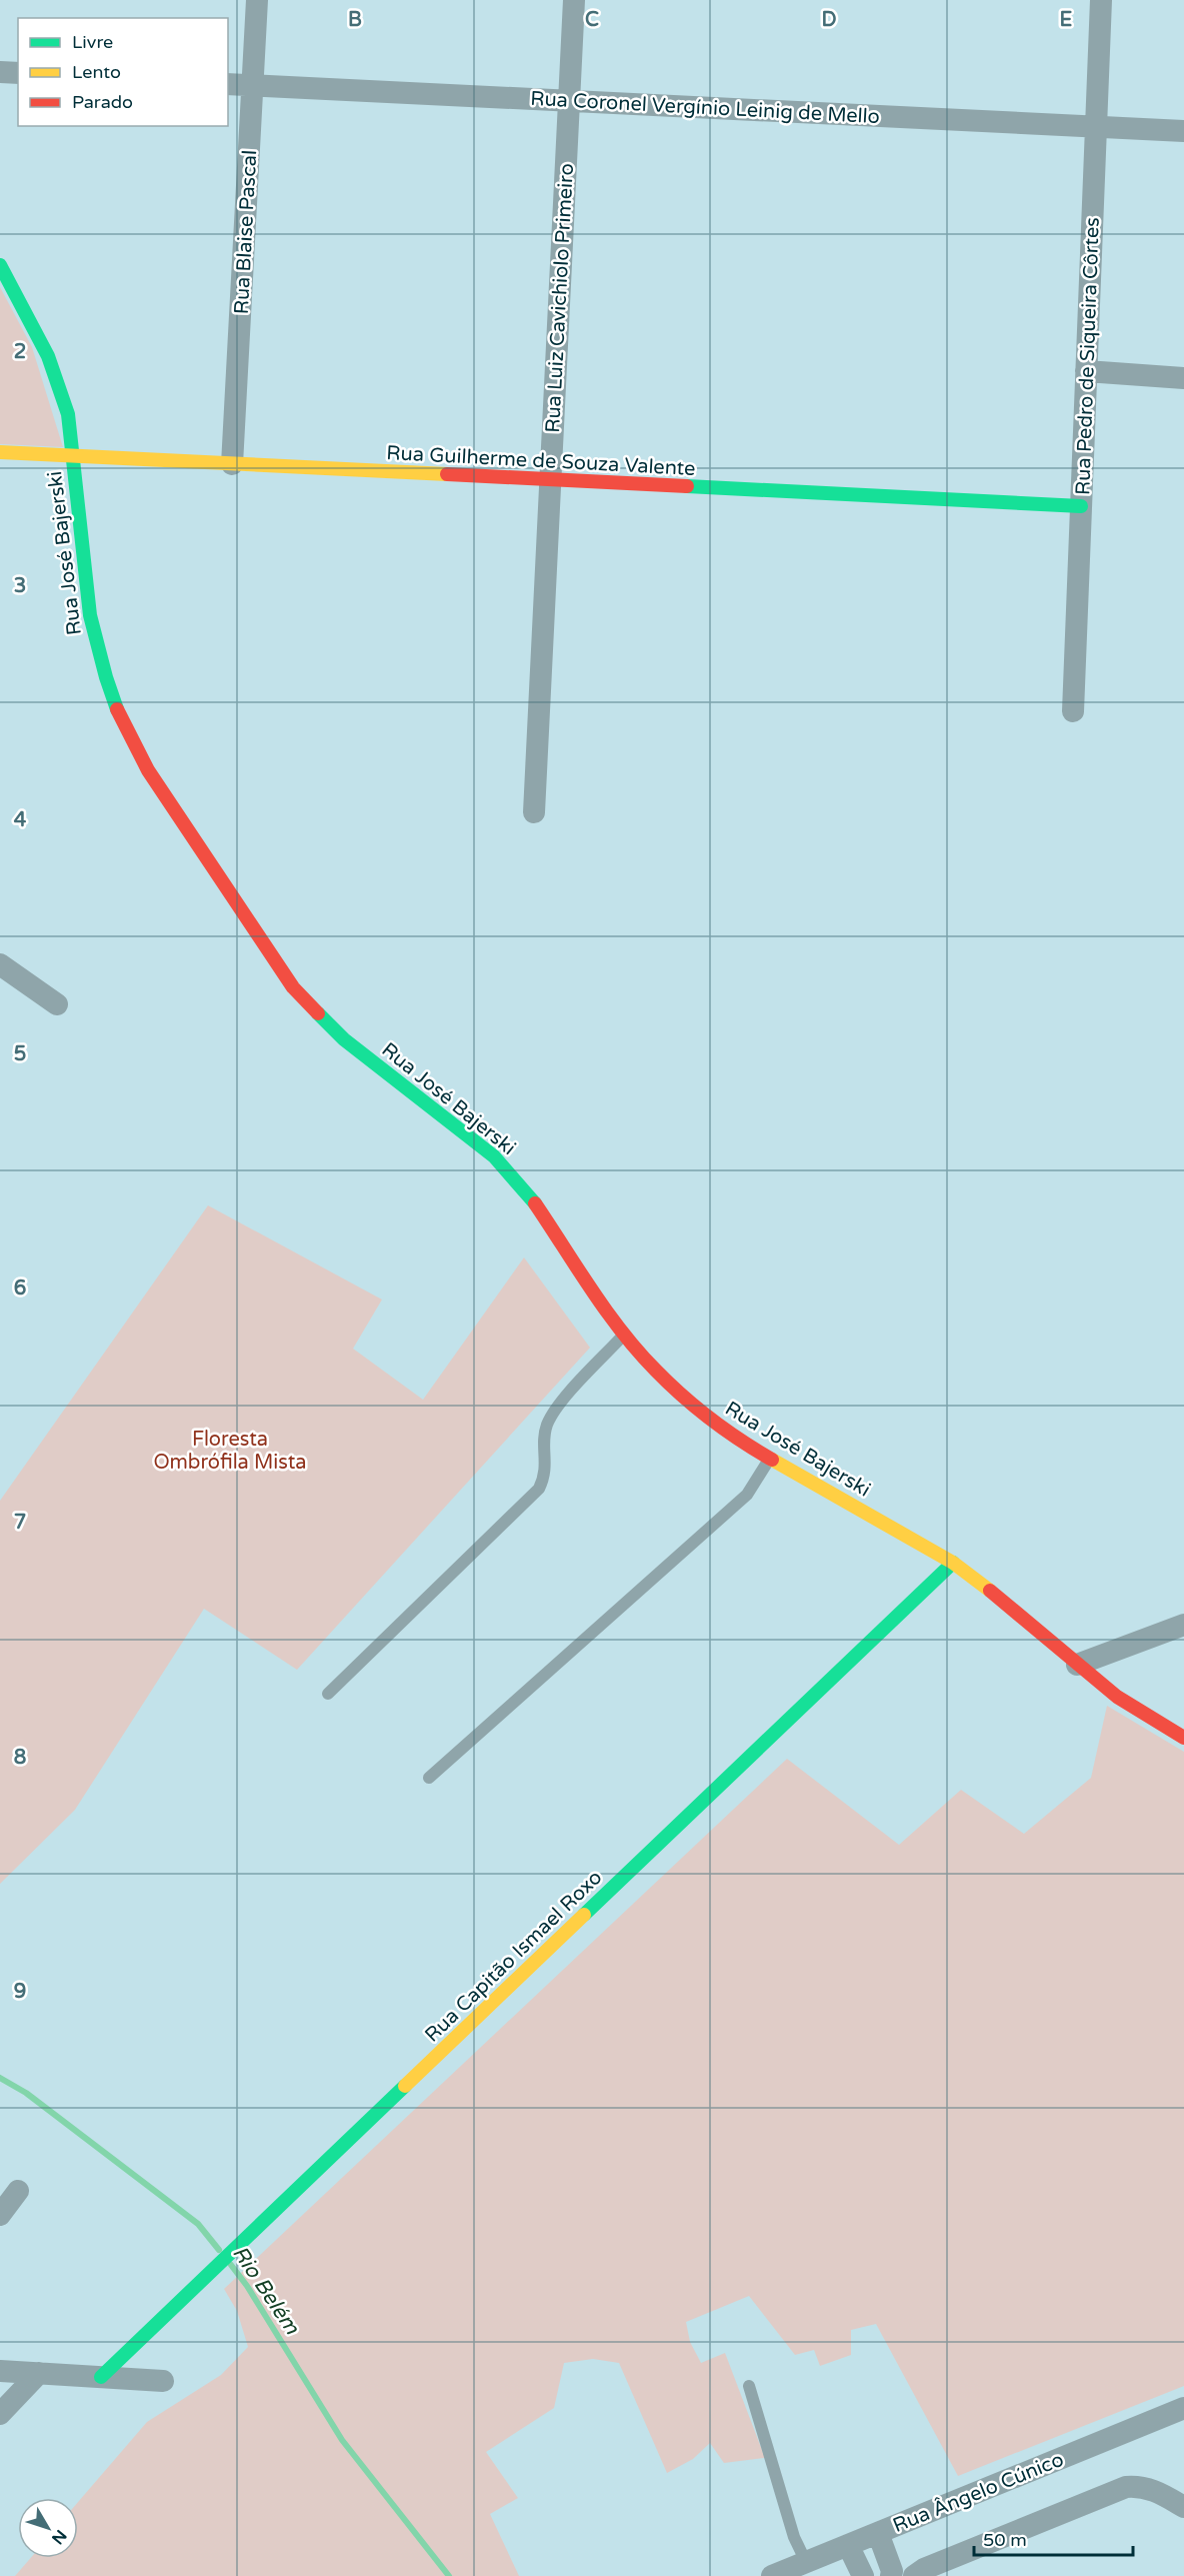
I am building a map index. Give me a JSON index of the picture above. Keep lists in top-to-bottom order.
{
  "streets": {
    "street": [
      "Rua Coronel Vergínio Leinig de Mello",
      "Rua Blaise Pascal",
      "Rua Luiz Cavichiolo Primeiro",
      "Rua Pedro de Siqueira Côrtes",
      "Rua Guilherme de Souza Valente",
      "Rua José Bajerski",
      "Rua Capitão Ismael Roxo",
      "Rua Ângelo Cúnico"
    ]
  },
  "crossings": [
    ["Rua Coronel Vergínio Leinig de Mello", "Rua Blaise Pascal"],
    ["Rua Coronel Vergínio Leinig de Mello", "Rua Luiz Cavichiolo Primeiro"],
    ["Rua Coronel Vergínio Leinig de Mello", "Rua Pedro de Siqueira Côrtes"],
    ["Rua Blaise Pascal", "Rua Guilherme de Souza Valente"],
    ["Rua Luiz Cavichiolo Primeiro", "Rua Guilherme de Souza Valente"],
    ["Rua Pedro de Siqueira Côrtes", "Rua Guilherme de Souza Valente"],
    ["Rua Guilherme de Souza Valente", "Rua José Bajerski"],
    ["Rua José Bajerski", "Rua Capitão Ismael Roxo"]
  ],
  "water": ["Rio Belém"],
  "parks": ["Floresta Ombrófila Mista"],
  "legend": ["Livre", "Lento", "Parado"],
  "scale_bar": "50 m",
  "north": "bottom right",
  "grid": {
    "columns": [
      "B",
      "C",
      "D",
      "E"
    ],
    "rows": [
      "2",
      "3",
      "4",
      "5",
      "6",
      "7",
      "8",
      "9"
    ]
  }
}
